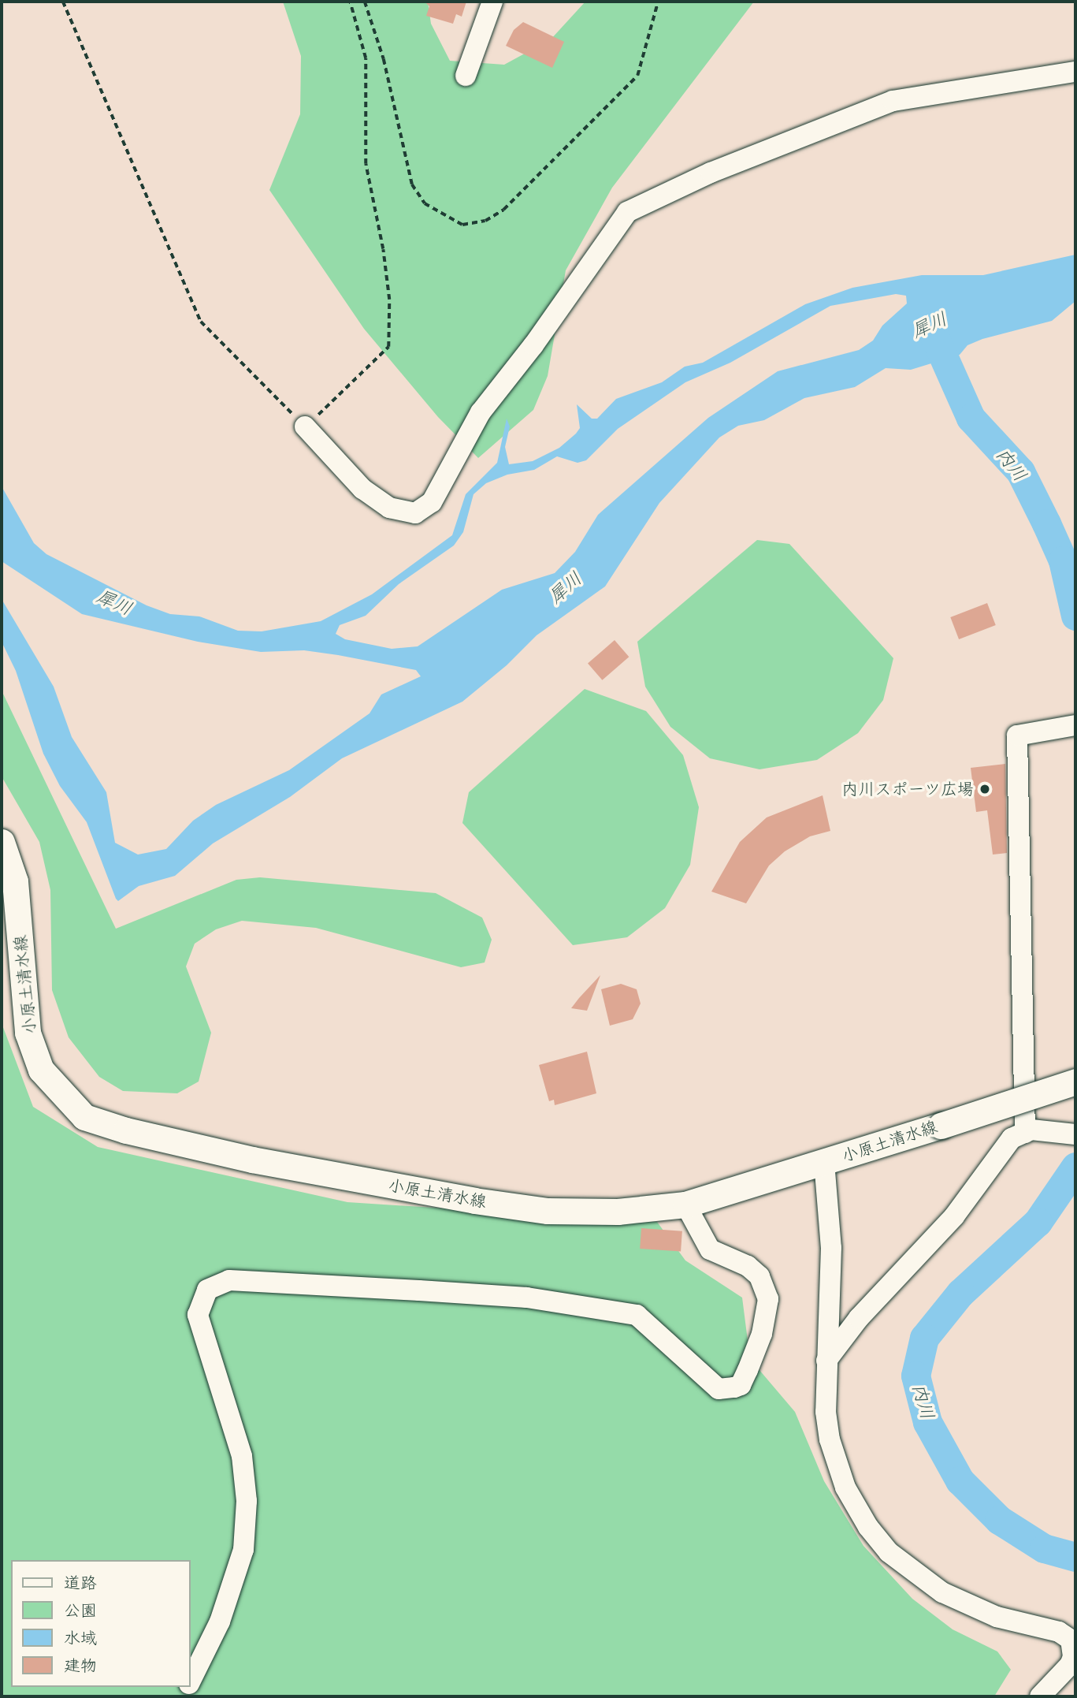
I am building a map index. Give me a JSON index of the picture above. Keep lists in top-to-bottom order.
{
  "streets": {
    "main road": ["小原土清水線"]
  },
  "water": ["犀川", "内川"],
  "places": ["内川スポーツ広場"],
  "legend": [
    "道路",
    "公園",
    "水域",
    "建物"
  ]
}
